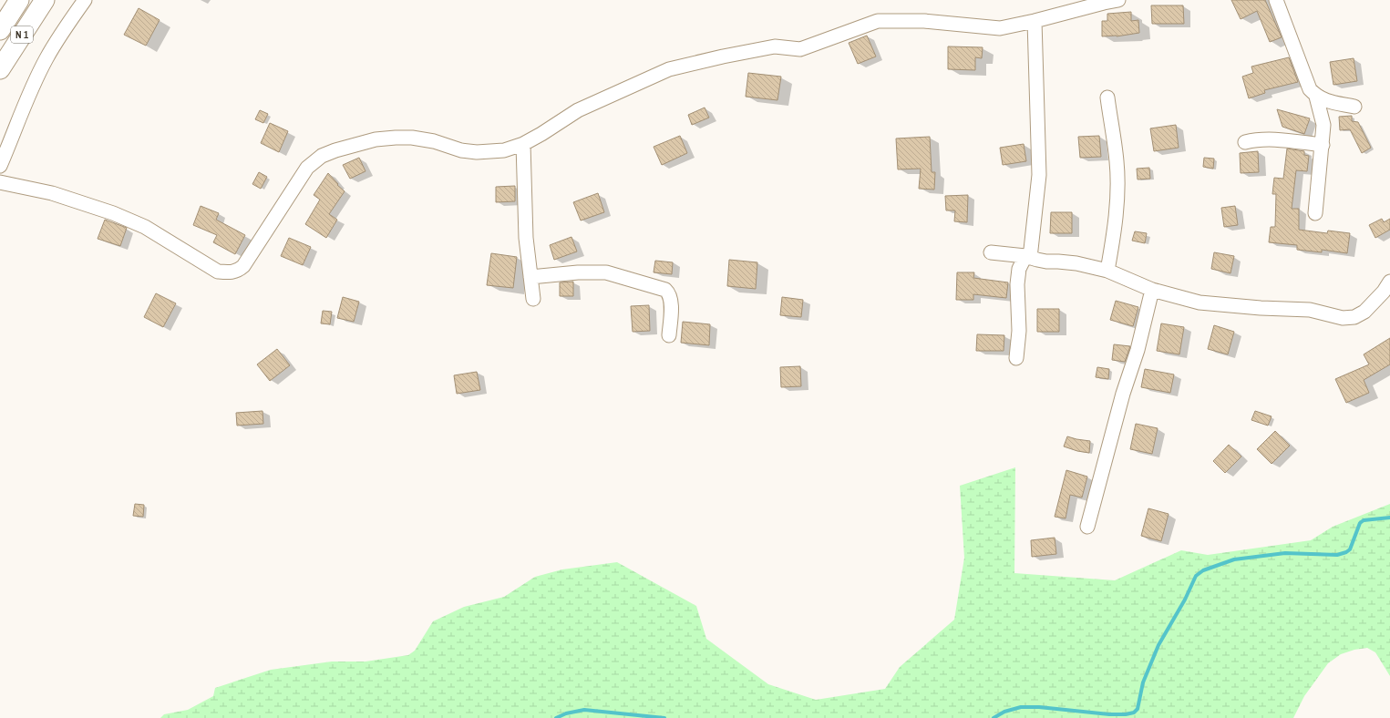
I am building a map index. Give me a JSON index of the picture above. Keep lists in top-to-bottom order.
{
  "streets": {
    "highway": ["N 1"]
  }
}
